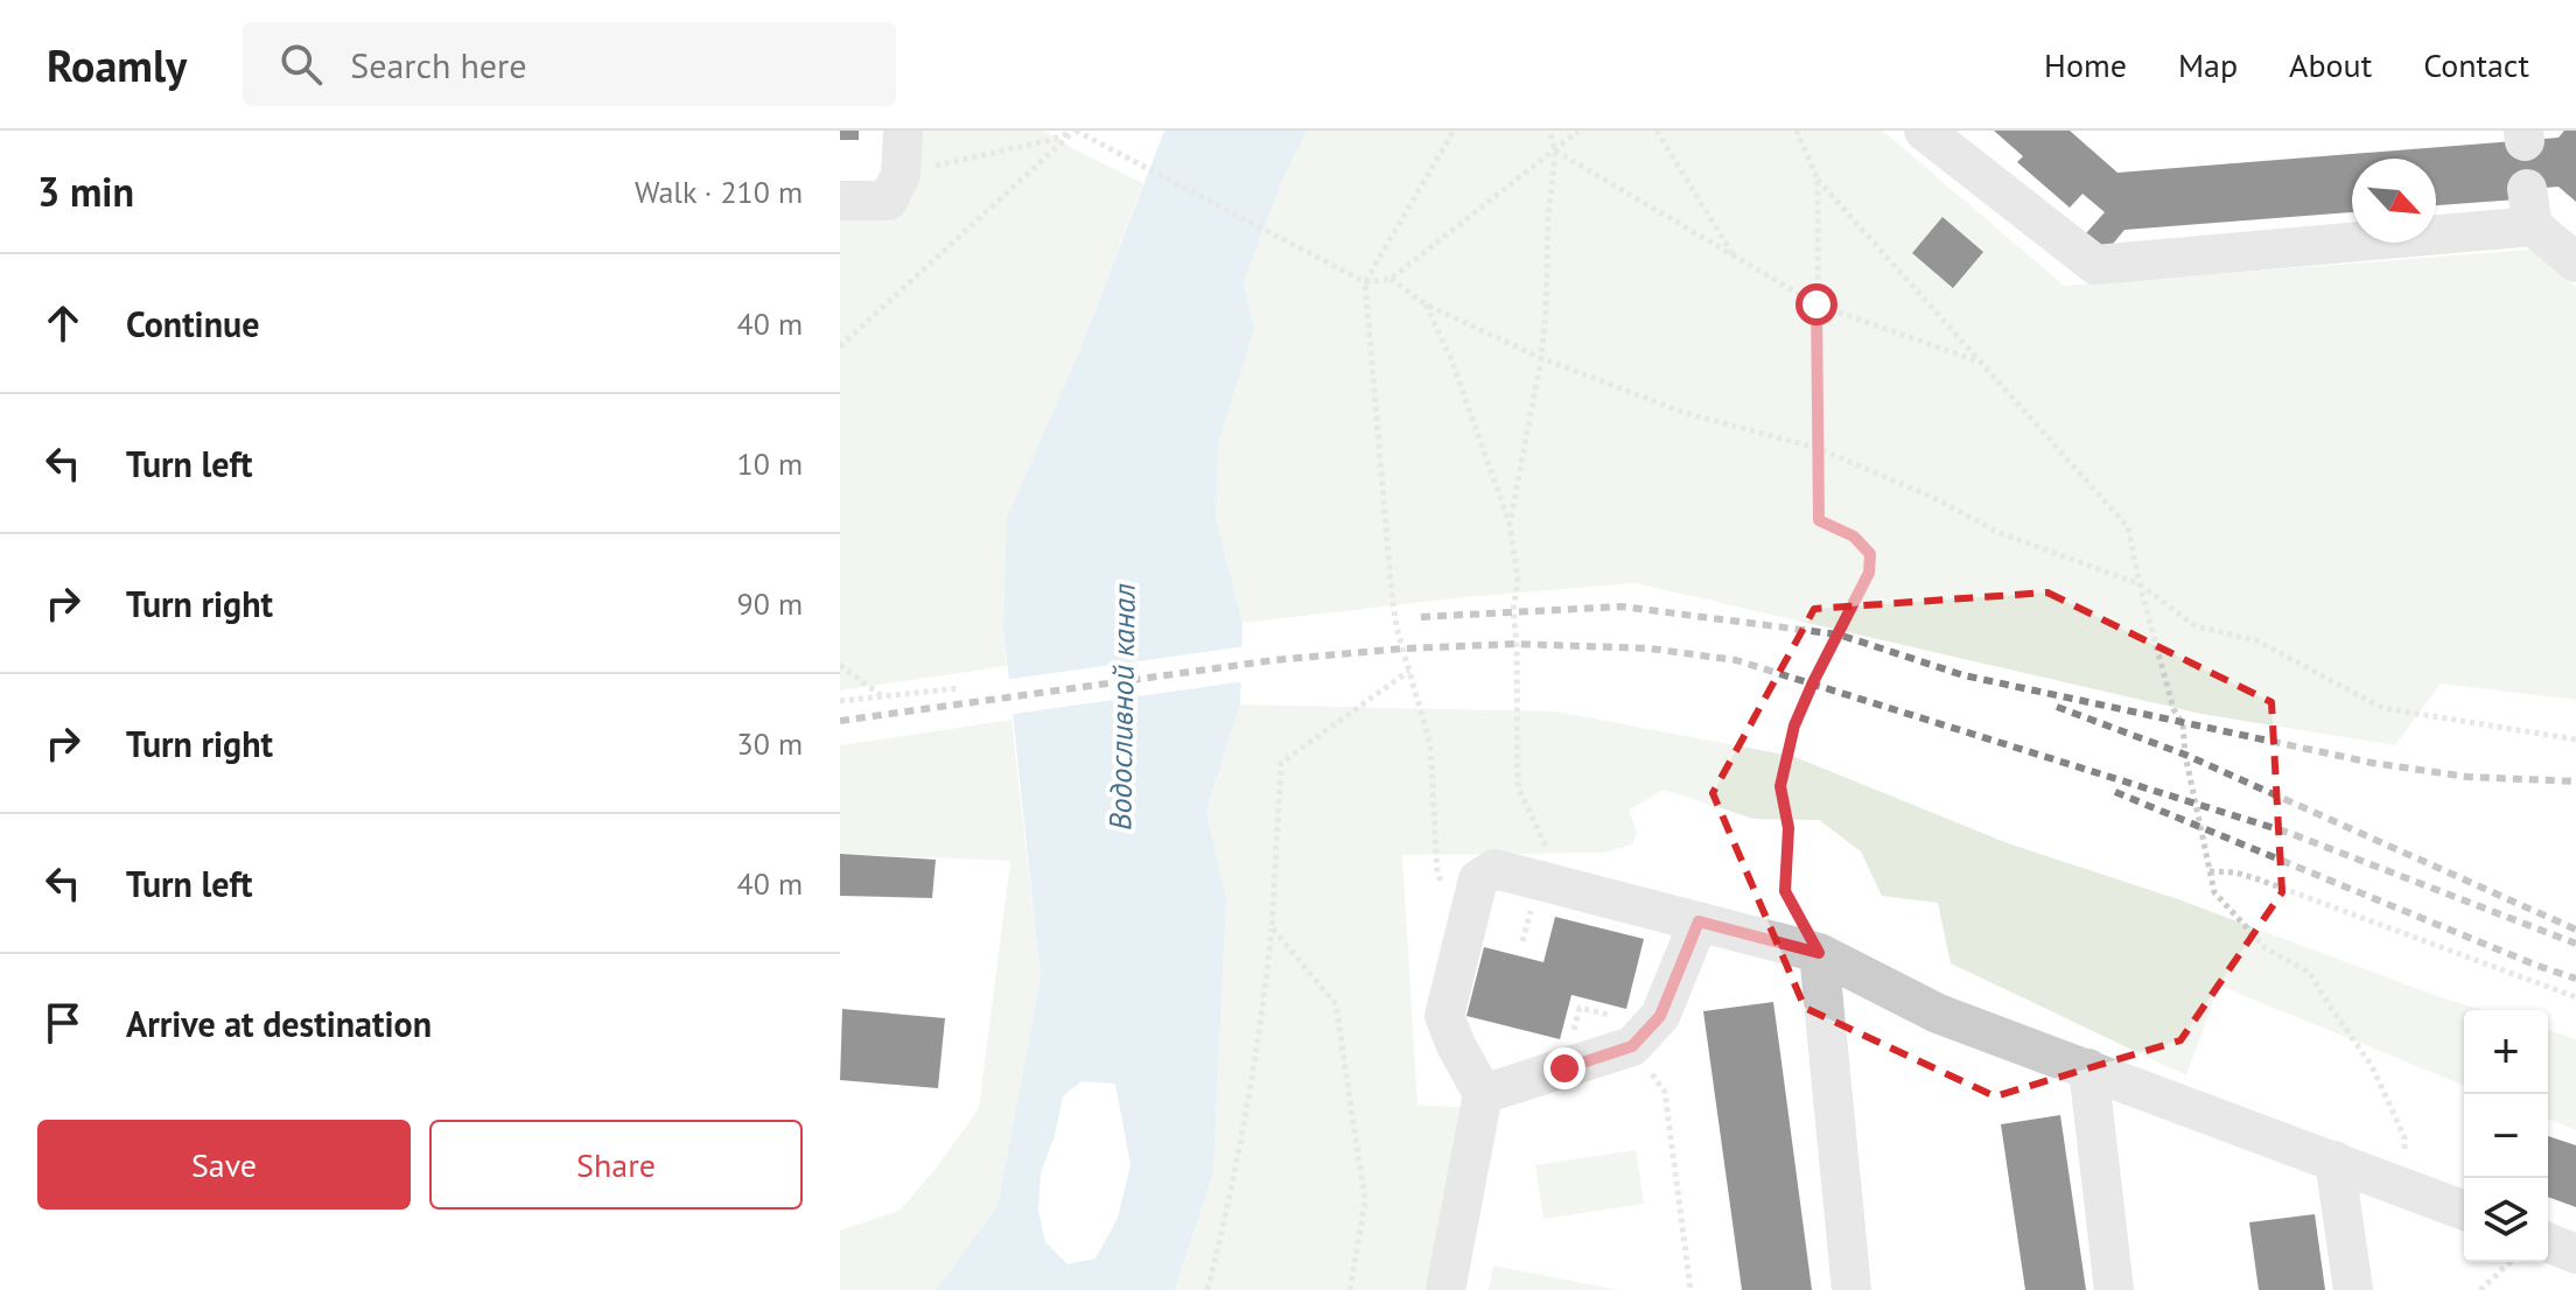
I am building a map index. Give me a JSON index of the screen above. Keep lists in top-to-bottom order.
{
  "water": ["Водосливной канал"],
  "north": "bottom right",
  "page": {
    "header": "Roamly",
    "search": "Search here",
    "nav": [
      "Home",
      "Map",
      "About",
      "Contact"
    ],
    "heading": ["3 min", "Walk · 210 m"],
    "list": [
      ["Continue", "40 m"],
      ["Turn left", "10 m"],
      ["Turn right", "90 m"],
      ["Turn right", "30 m"],
      ["Turn left", "40 m"],
      "Arrive at destination"
    ],
    "map_buttons": ["+", "−"],
    "buttons": ["Save", "Share"]
  }
}
